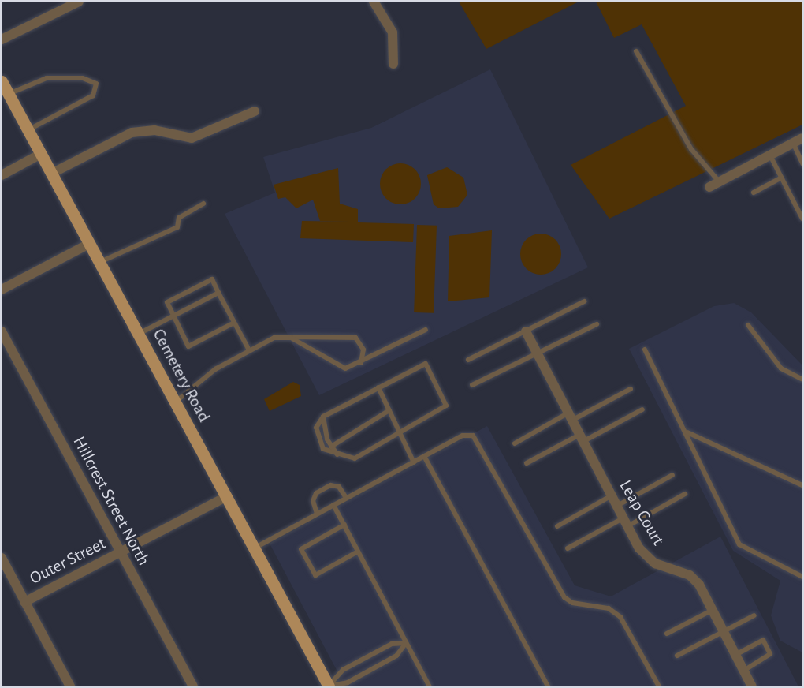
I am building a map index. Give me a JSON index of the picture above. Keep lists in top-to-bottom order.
{
  "streets": {
    "main road": ["Cemetery Road"],
    "street": ["Hillcrest Street North", "Leap Court", "Outer Street"]
  },
  "crossings": [
    ["Cemetery Road", "Outer Street"],
    ["Hillcrest Street North", "Outer Street"]
  ]
}
